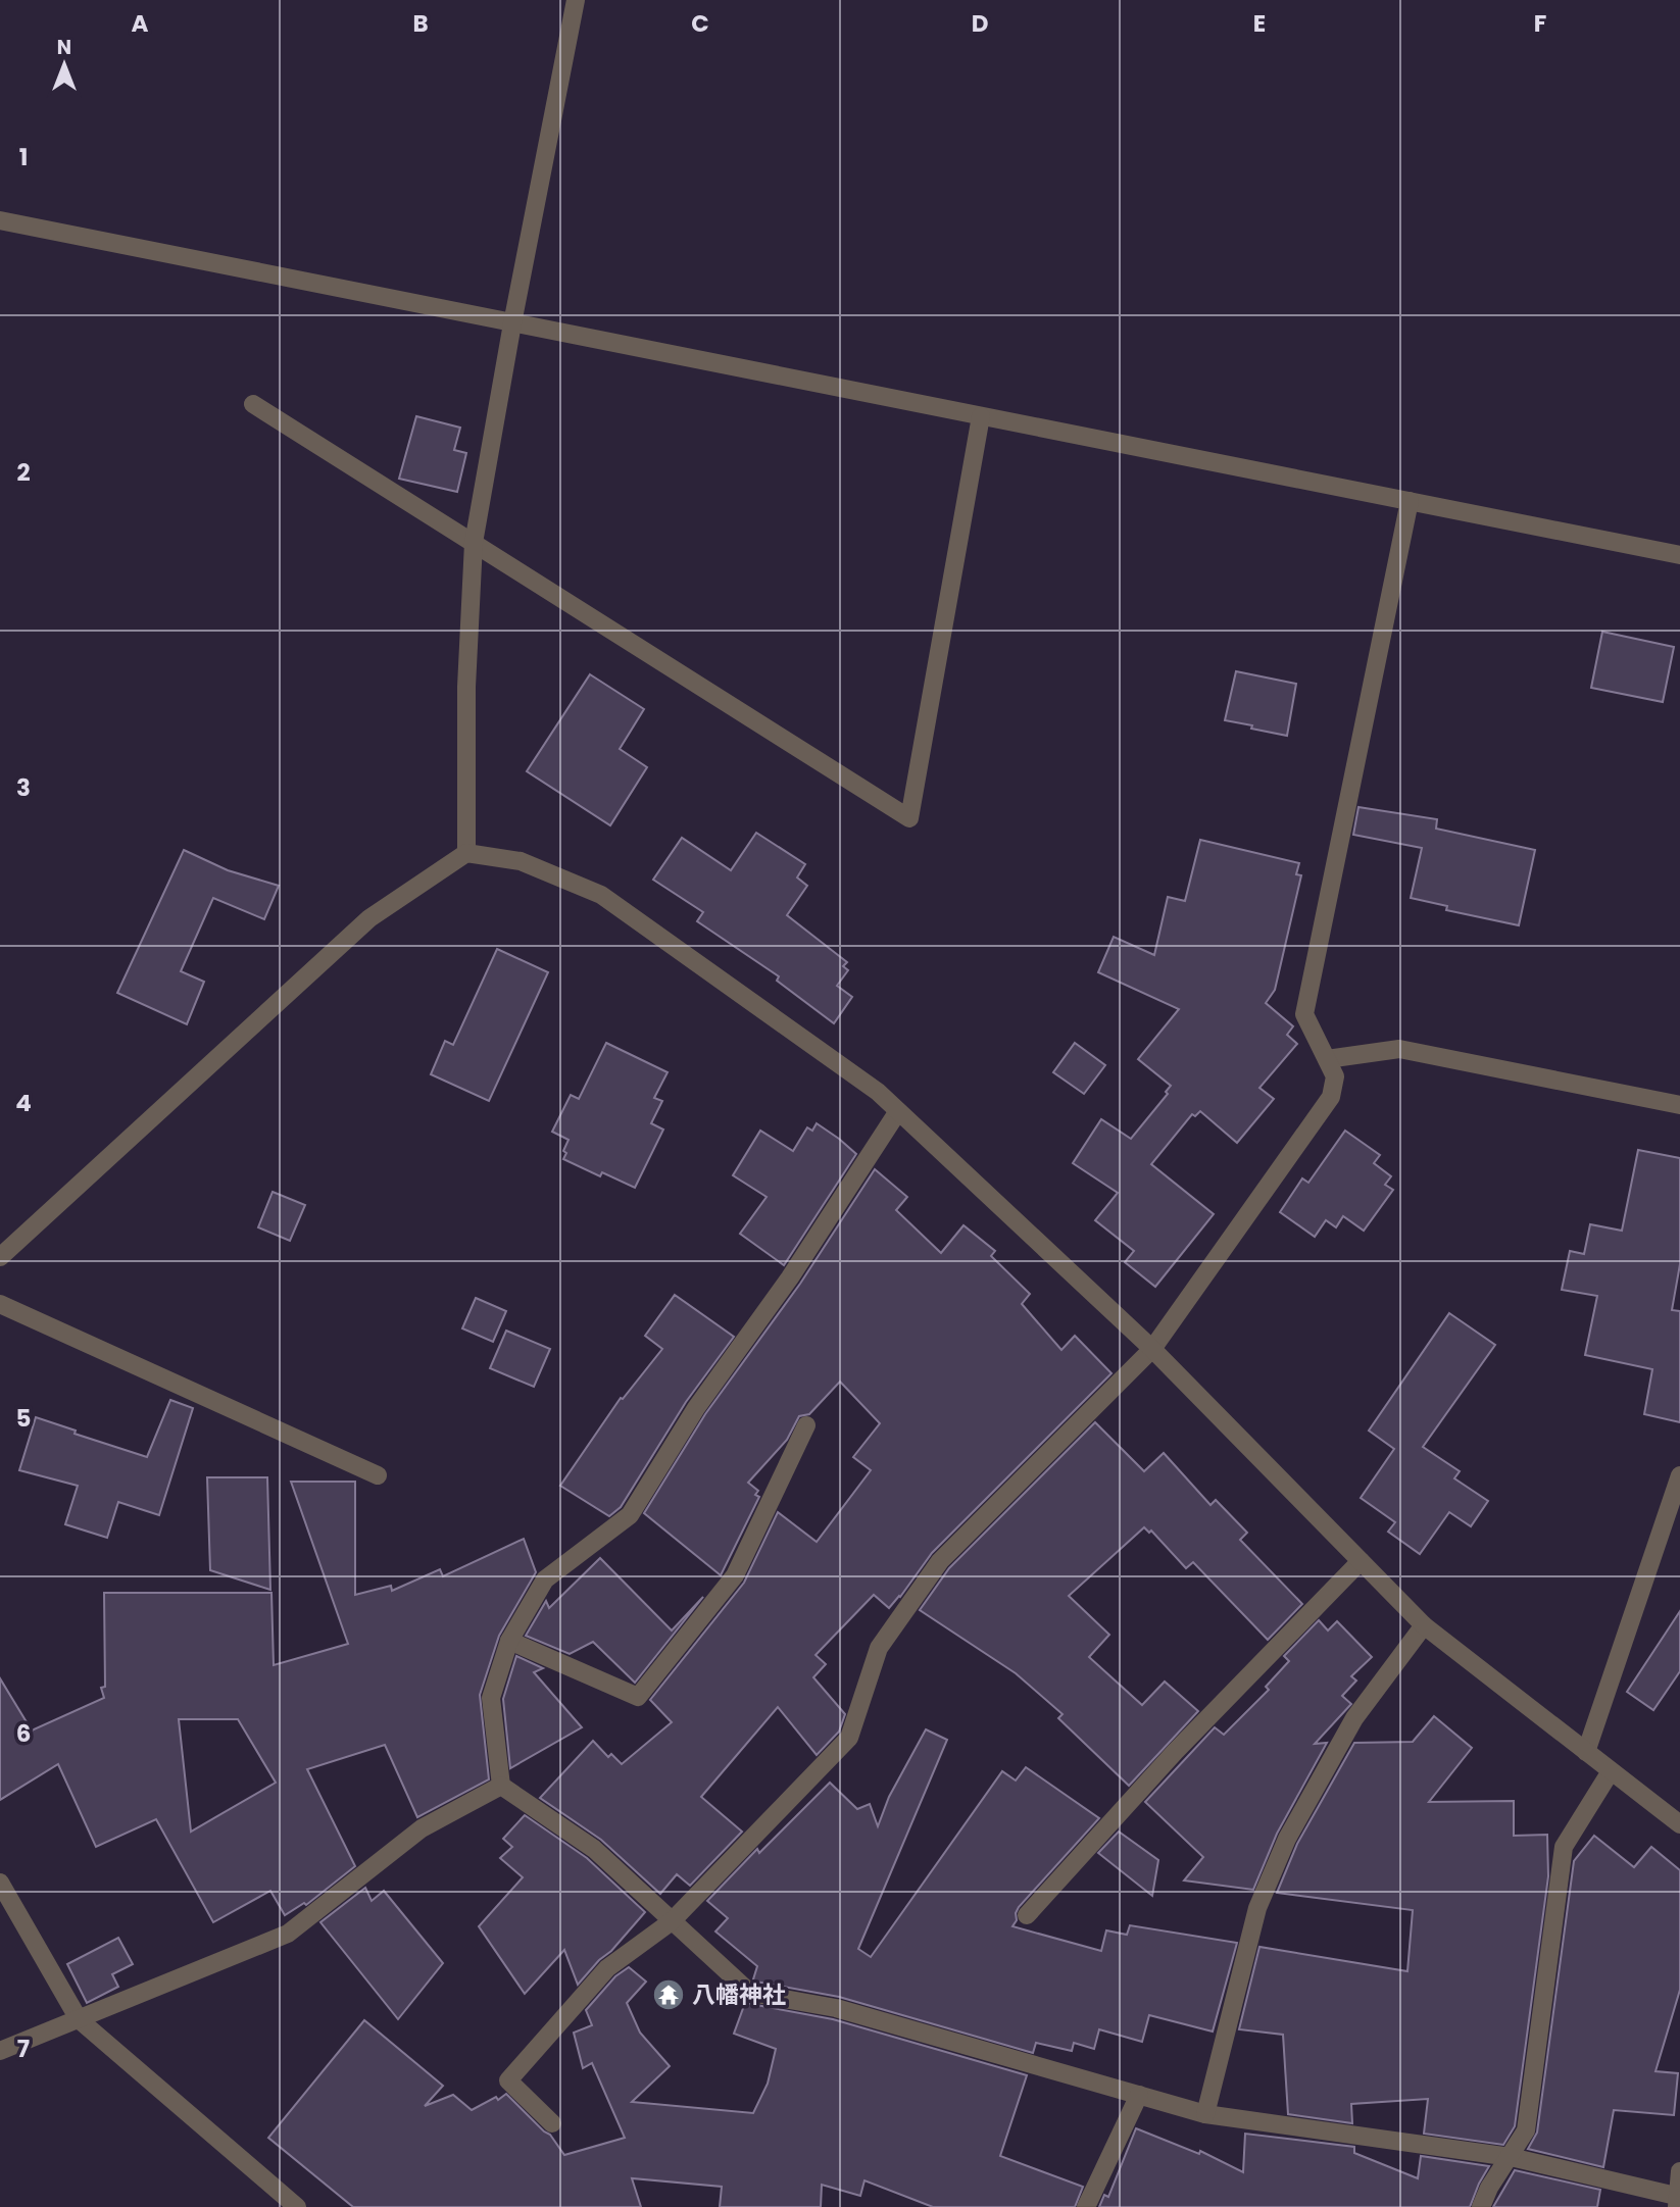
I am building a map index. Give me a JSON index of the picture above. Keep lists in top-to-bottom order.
{
  "places": {
    "temple": ["八幡神社"]
  },
  "north": "top",
  "grid": {
    "columns": [
      "A",
      "B",
      "C",
      "D",
      "E",
      "F"
    ],
    "rows": [
      "1",
      "2",
      "3",
      "4",
      "5",
      "6",
      "7"
    ]
  }
}
